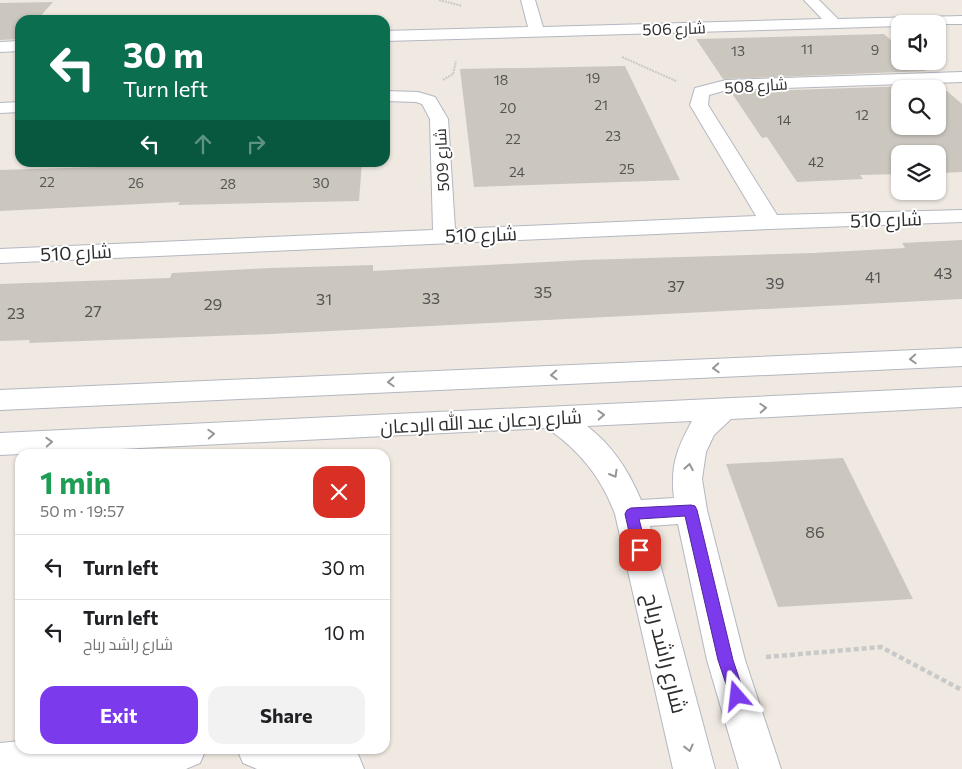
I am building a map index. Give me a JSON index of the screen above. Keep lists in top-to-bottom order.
{
  "streets": {
    "street": [
      "شارع 506",
      "شارع 508",
      "شارع 509",
      "شارع 510",
      "شارع ردعان عبد الله الردعان",
      "شارع راشد رباح"
    ]
  },
  "crossings": [
    ["شارع 508", "شارع 510"],
    ["شارع 509", "شارع 510"],
    ["شارع ردعان عبد الله الردعان", "شارع راشد رباح"]
  ],
  "house_numbers": [
    "11",
    "9",
    "13",
    "19",
    "18",
    "21",
    "20",
    "12",
    "14",
    "23",
    "22",
    "42",
    "25",
    "24",
    "22",
    "26",
    "30",
    "28",
    "43",
    "41",
    "39",
    "37",
    "35",
    "33",
    "31",
    "29",
    "27",
    "23",
    "86"
  ],
  "page": {
    "turn": ["30 m", "Turn left"],
    "heading": ["1 min", "50 m · 19:57"],
    "list": [
      {
        "name": "Turn left",
        "value": "30 m"
      },
      {
        "name": "Turn left",
        "note": "شارع راشد رباح",
        "value": "10 m"
      }
    ],
    "buttons": ["Exit", "Share"]
  }
}
